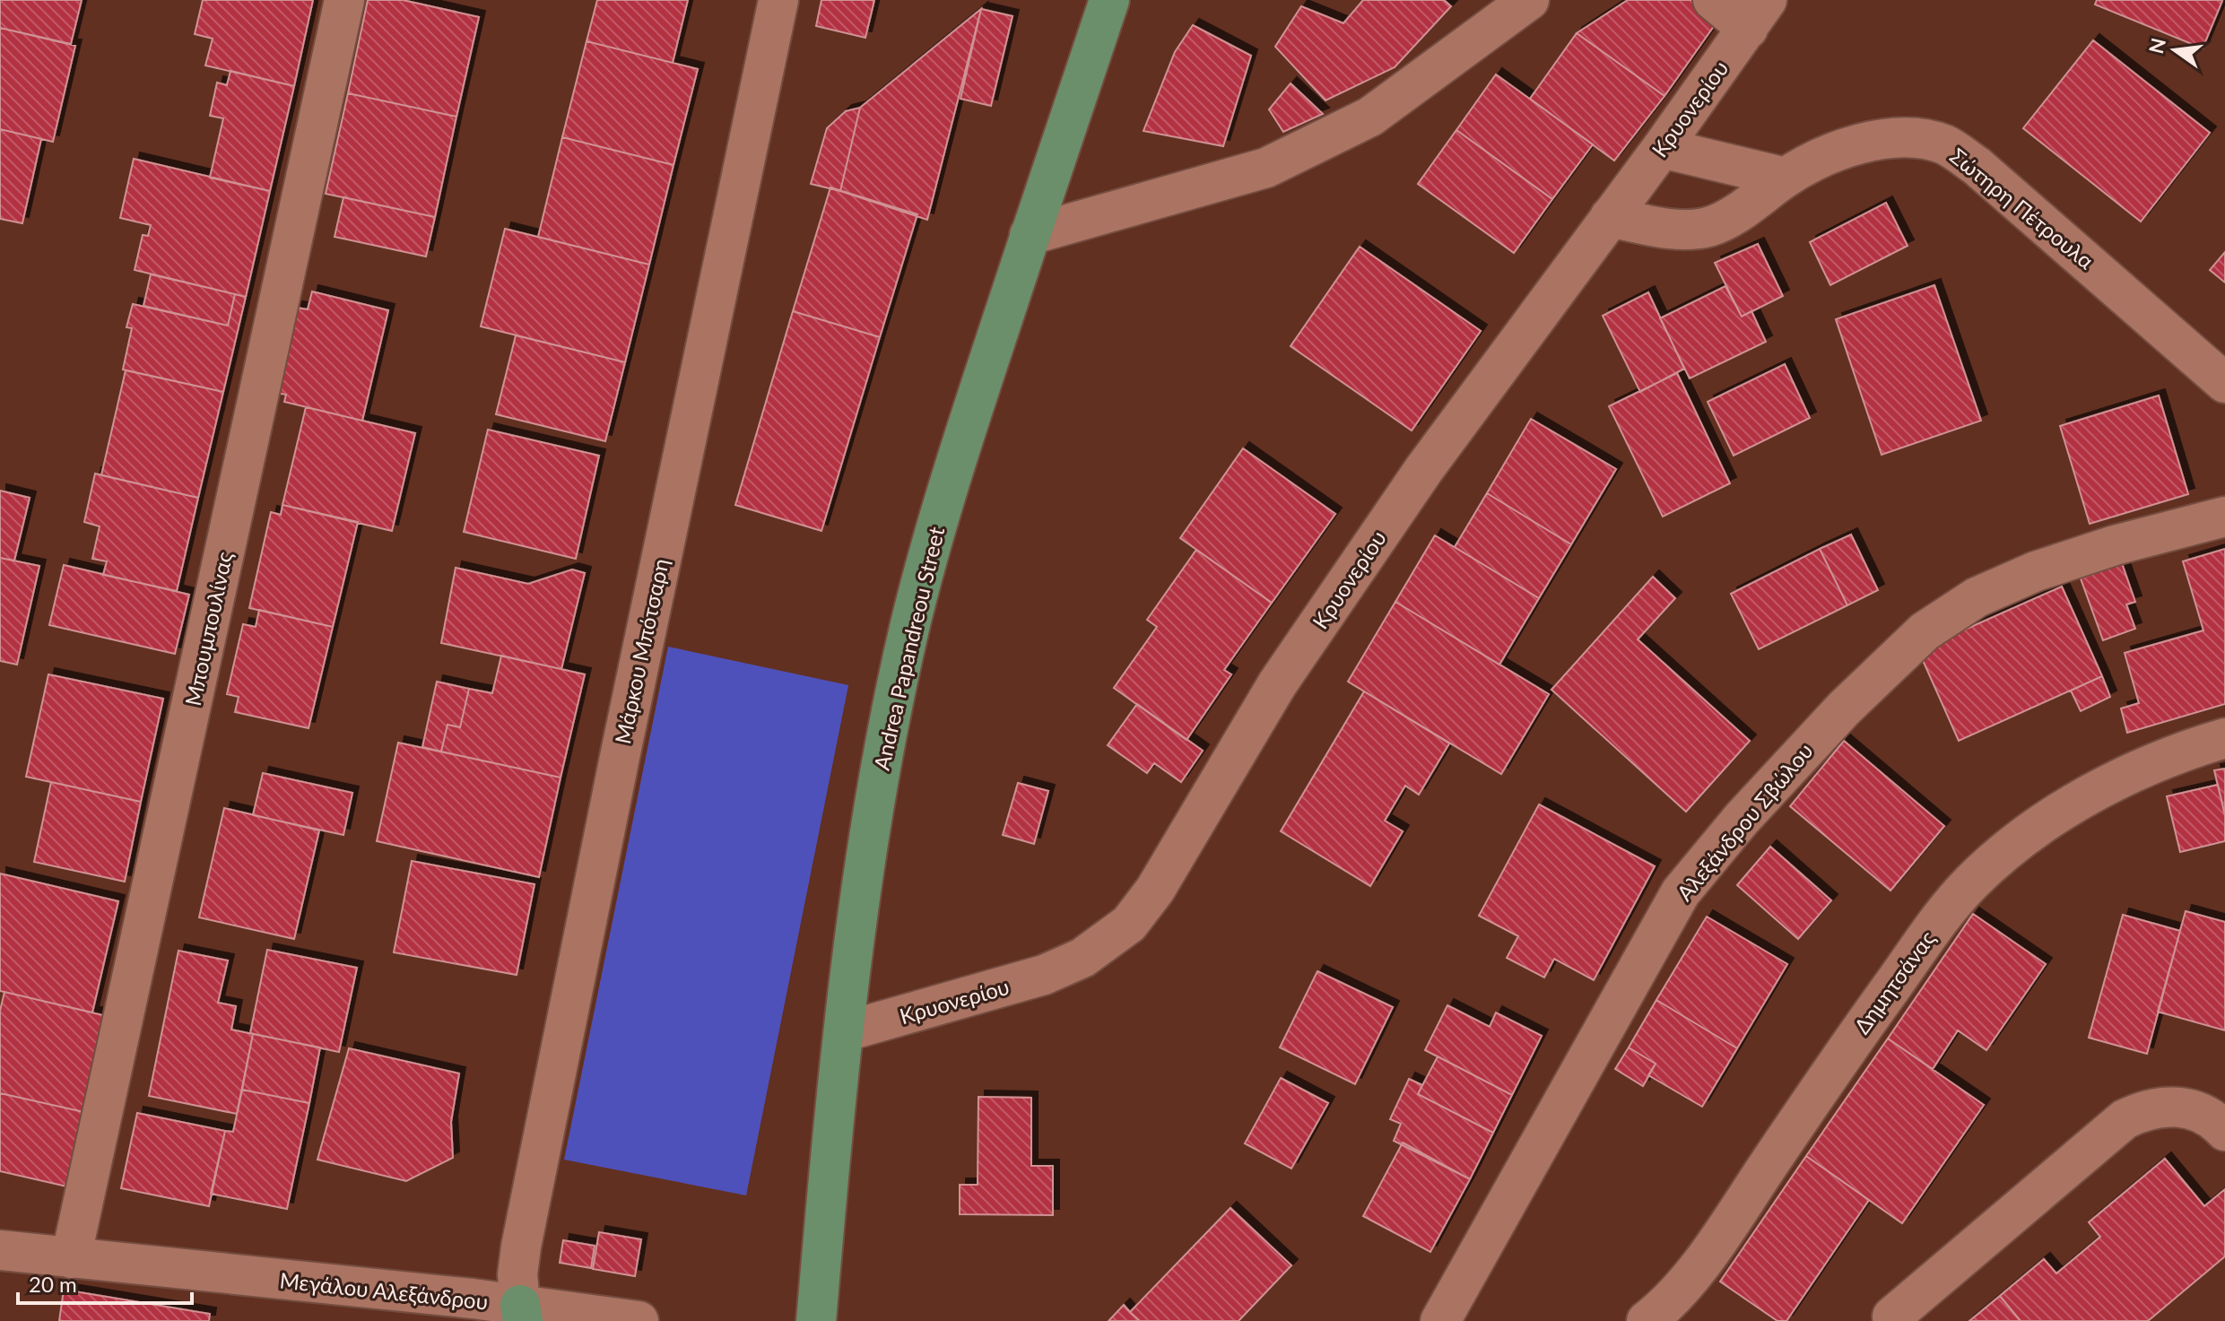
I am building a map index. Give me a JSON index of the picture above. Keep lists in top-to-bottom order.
{
  "streets": {
    "main road": ["Andrea Papandreou Street"],
    "street": [
      "Κρυονερίου",
      "Σώτηρη Πέτρουλα",
      "Μπουμπουλίνας",
      "Μάρκου Μπότσαρη",
      "Αλεξάνδρου Σβώλου",
      "Δημητσάνας",
      "Μεγάλου Αλεξάνδρου"
    ]
  },
  "crossings": [
    ["Κρυονερίου", "Σώτηρη Πέτρουλα"],
    ["Κρυονερίου", "Andrea Papandreou Street"],
    ["Μπουμπουλίνας", "Μεγάλου Αλεξάνδρου"],
    ["Μάρκου Μπότσαρη", "Μεγάλου Αλεξάνδρου"]
  ],
  "scale_bar": "20 m",
  "north": "left"
}
